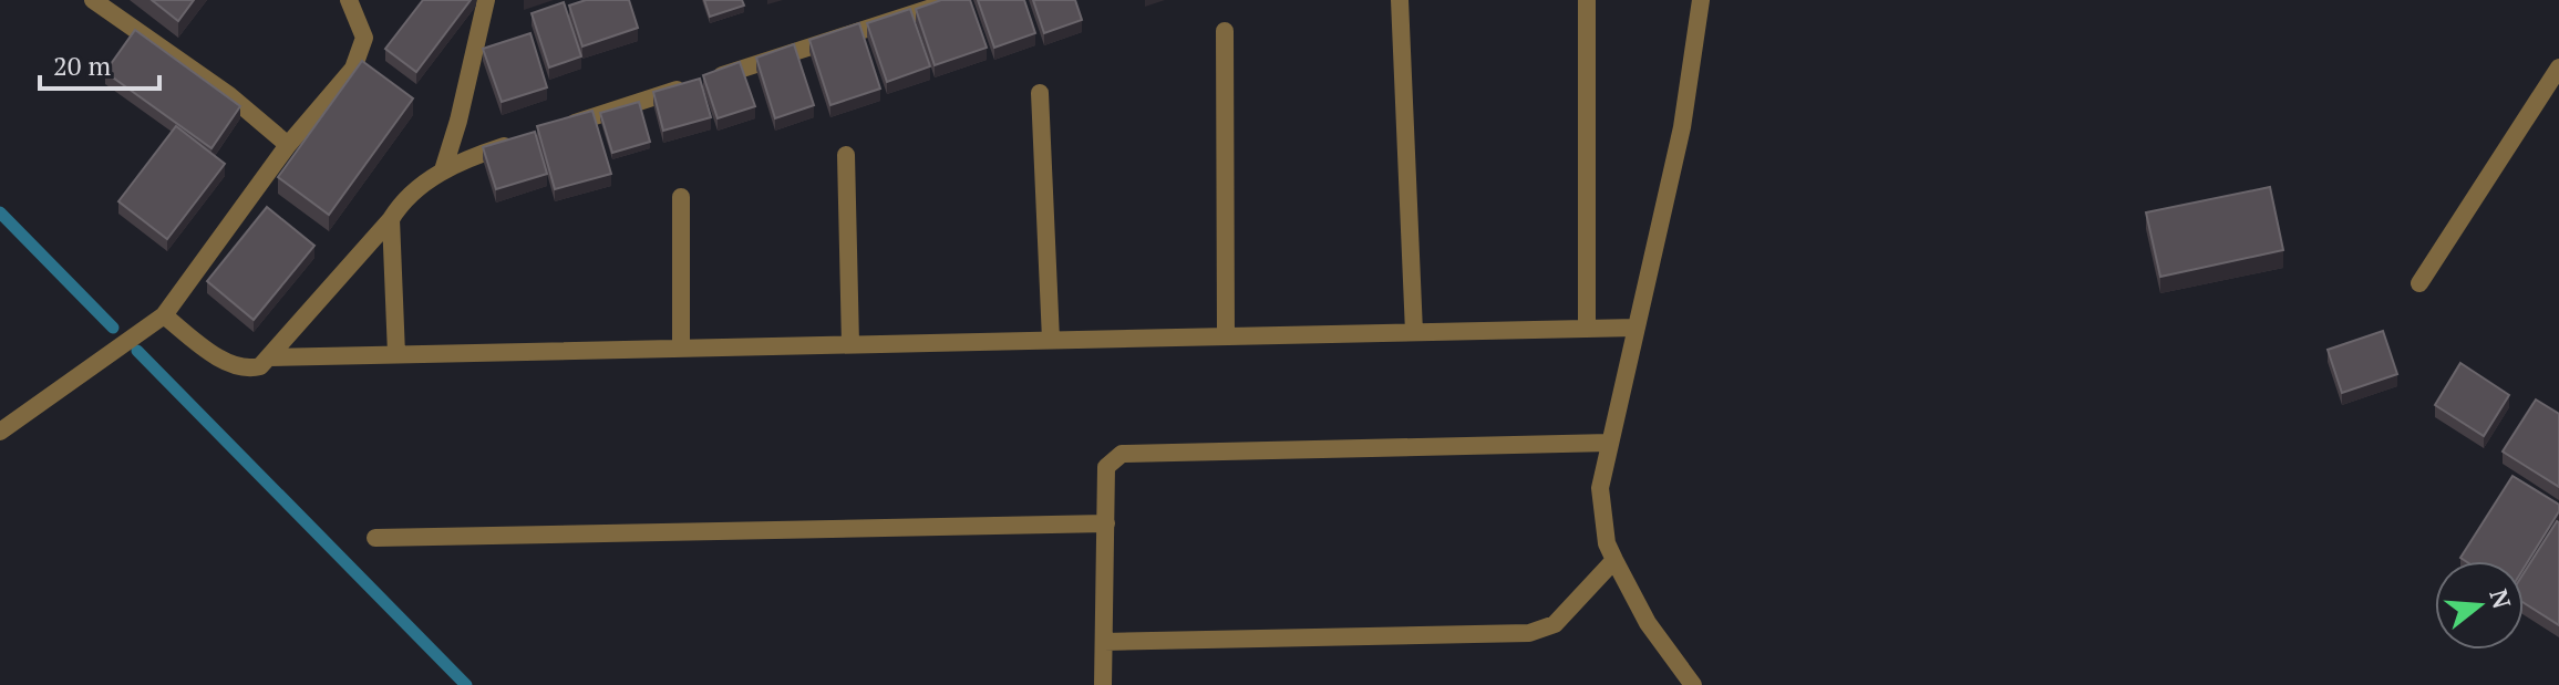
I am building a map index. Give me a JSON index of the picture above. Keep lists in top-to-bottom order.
{
  "scale_bar": "20 m",
  "north": "right"
}
